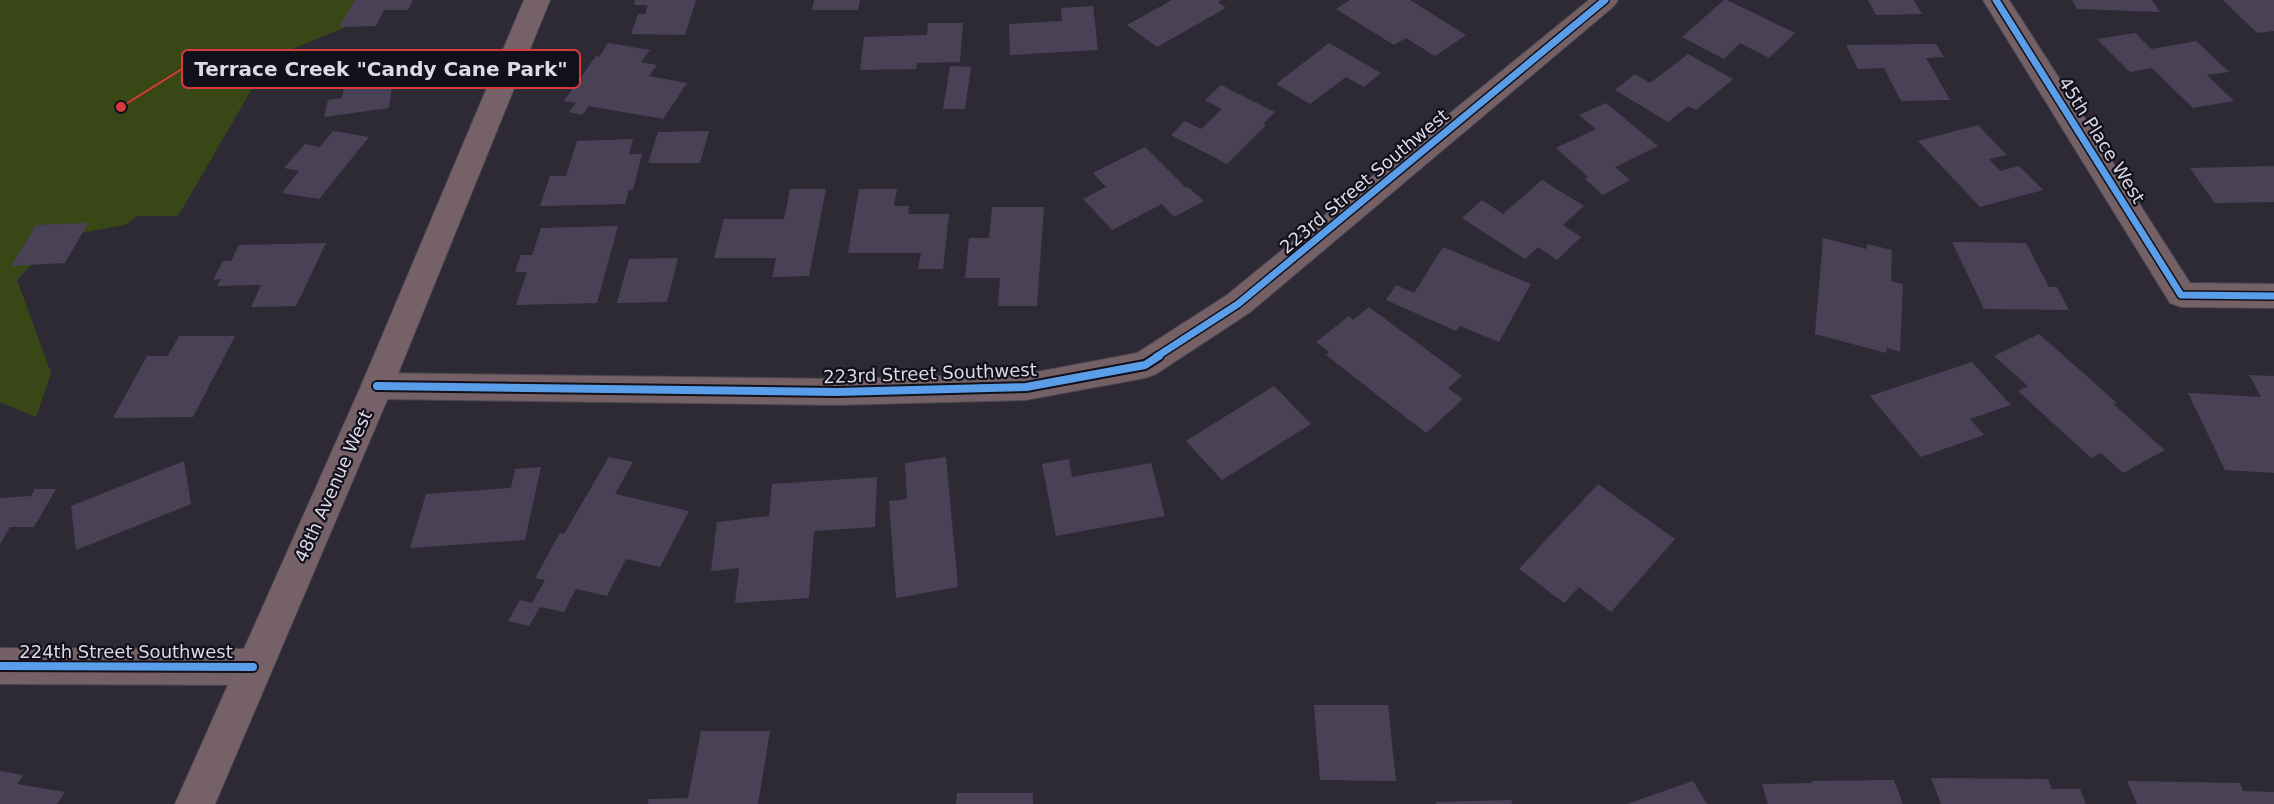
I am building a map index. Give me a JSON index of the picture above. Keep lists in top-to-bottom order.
{
  "streets": {
    "main road": ["48th Avenue West"],
    "street": ["45th Place West", "223rd Street Southwest", "224th Street Southwest"]
  },
  "crossings": [
    ["223rd Street Southwest", "48th Avenue West"],
    ["48th Avenue West", "224th Street Southwest"]
  ],
  "places": ["Terrace Creek \"Candy Cane Park\""]
}
